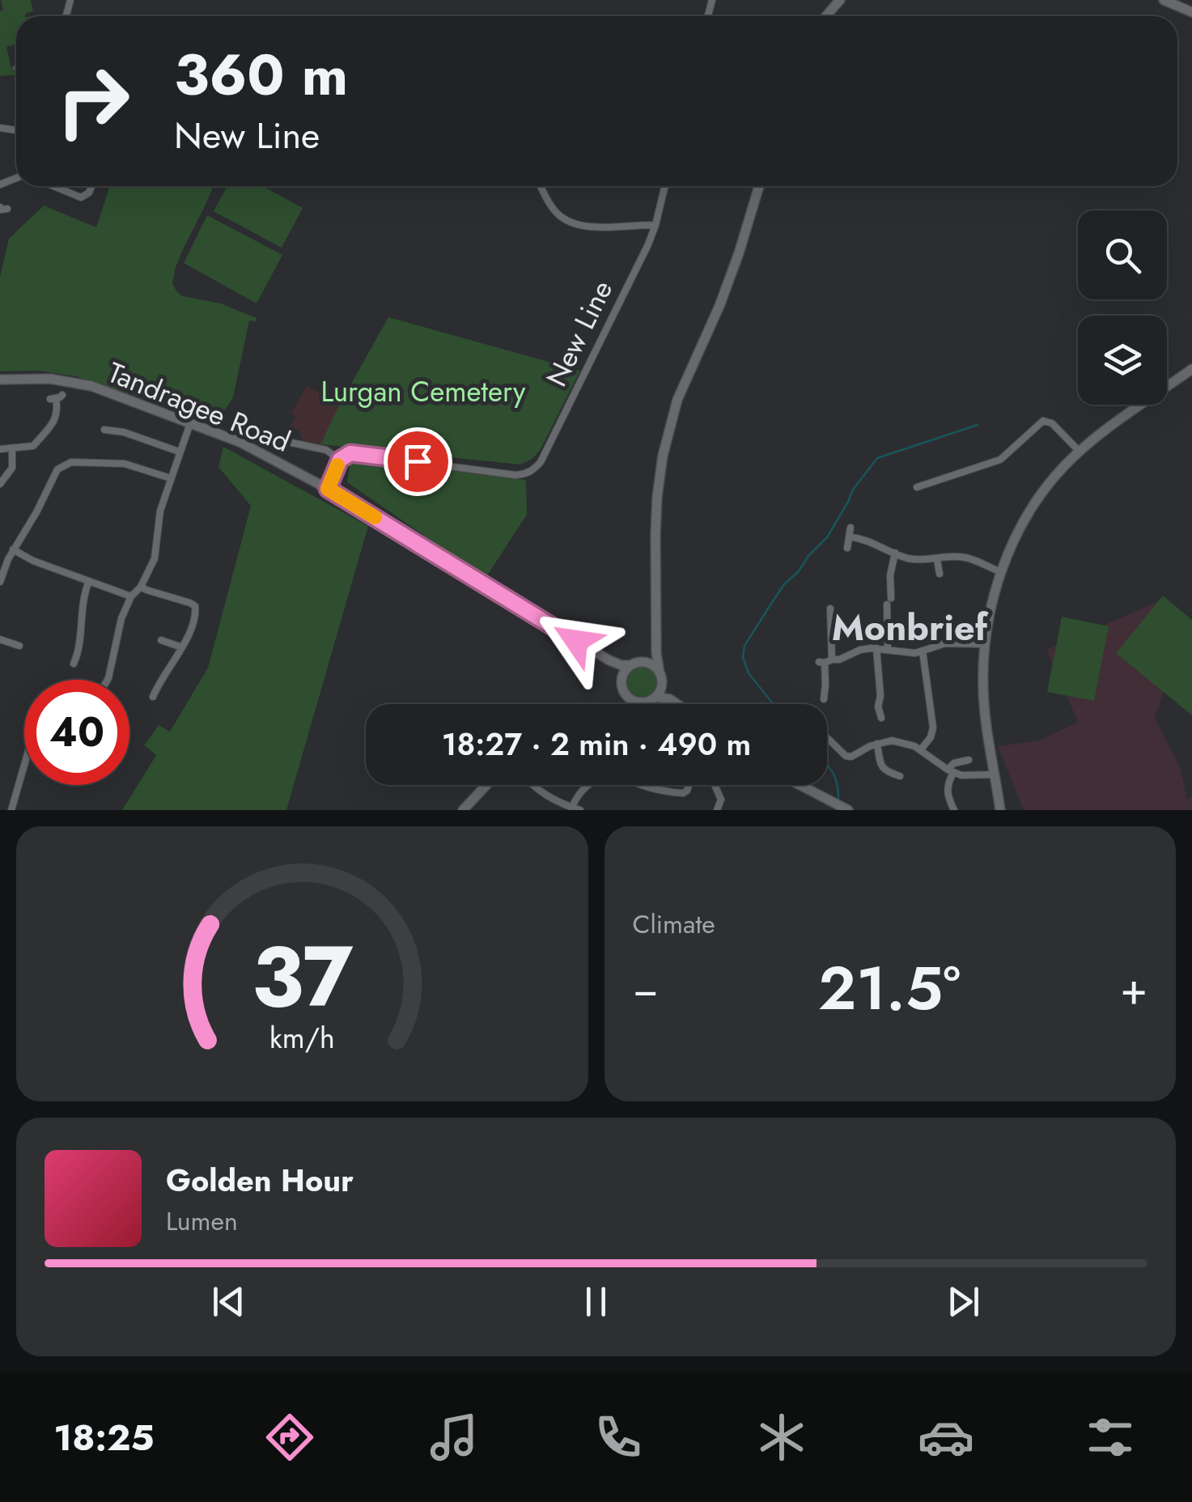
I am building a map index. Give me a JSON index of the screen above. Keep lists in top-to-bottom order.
{
  "streets": {
    "street": ["New Line", "Tandragee Road"]
  },
  "districts": ["Monbrief"],
  "parks": ["Lurgan Cemetery"],
  "page": {
    "turn": ["360 m", "New Line"],
    "limit": "40",
    "trip": "18:27 · 2 min · 490 m",
    "tile": "Climate",
    "heat": ["−", "21.5°", "+"],
    "song": ["Golden Hour", "Lumen"],
    "tabs": "18:25",
    "gauge": ["37", "km/h"]
  }
}
